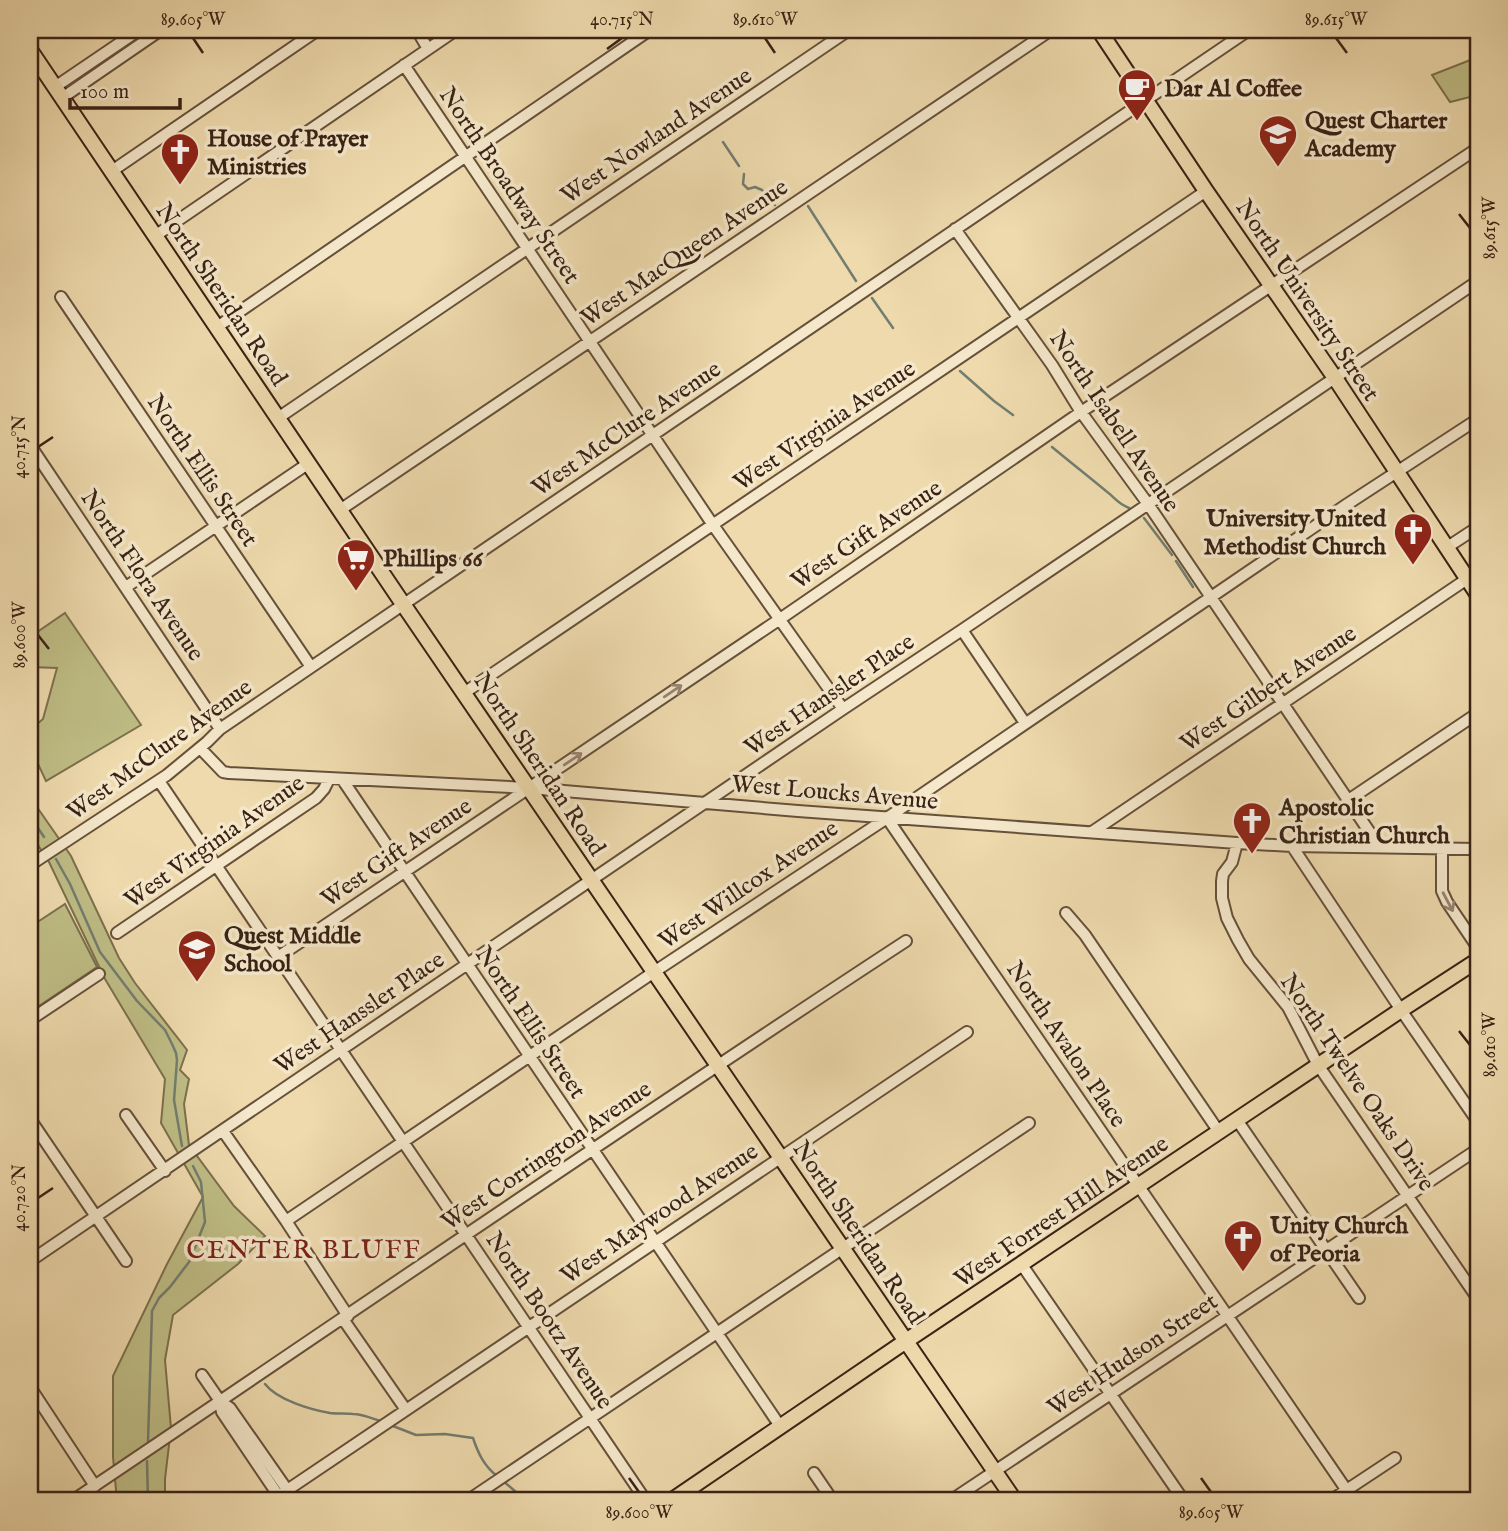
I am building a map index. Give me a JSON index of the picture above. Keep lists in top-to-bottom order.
{
  "streets": {
    "main road": ["North Sheridan Road", "North University Street", "West Forrest Hill Avenue"],
    "street": [
      "West Nowland Avenue",
      "North Broadway Street",
      "West MacQueen Avenue",
      "North Isabell Avenue",
      "West Virginia Avenue",
      "West McClure Avenue",
      "North Ellis Street",
      "West Gift Avenue",
      "North Flora Avenue",
      "West Gilbert Avenue",
      "West Hanssler Place",
      "West Loucks Avenue",
      "West Willcox Avenue",
      "North Avalon Place",
      "North Twelve Oaks Drive",
      "West Corrington Avenue",
      "West Maywood Avenue",
      "North Bootz Avenue",
      "West Hudson Street"
    ]
  },
  "crossings": [
    ["West Nowland Avenue", "North Broadway Street"],
    ["West Nowland Avenue", "North Sheridan Road"],
    ["North Broadway Street", "West MacQueen Avenue"],
    ["North Broadway Street", "West Virginia Avenue"],
    ["North Broadway Street", "West McClure Avenue"],
    ["North Broadway Street", "West Gift Avenue"],
    ["North Broadway Street", "West Hanssler Place"],
    ["West MacQueen Avenue", "North Sheridan Road"],
    ["North Sheridan Road", "West Virginia Avenue"],
    ["North Sheridan Road", "West McClure Avenue"],
    ["North Sheridan Road", "West Gift Avenue"],
    ["North Sheridan Road", "West Hanssler Place"],
    ["North Sheridan Road", "West Loucks Avenue"],
    ["North Sheridan Road", "West Willcox Avenue"],
    ["North Sheridan Road", "West Corrington Avenue"],
    ["North Sheridan Road", "West Forrest Hill Avenue"],
    ["North Sheridan Road", "West Maywood Avenue"],
    ["North Sheridan Road", "West Hudson Street"],
    ["North University Street", "West Virginia Avenue"],
    ["North University Street", "West McClure Avenue"],
    ["North University Street", "West Gift Avenue"],
    ["North University Street", "West Gilbert Avenue"],
    ["North University Street", "West Hanssler Place"],
    ["North University Street", "West Willcox Avenue"],
    ["North Isabell Avenue", "West Virginia Avenue"],
    ["North Isabell Avenue", "West McClure Avenue"],
    ["North Isabell Avenue", "West Gift Avenue"],
    ["North Isabell Avenue", "West Gilbert Avenue"],
    ["North Isabell Avenue", "West Hanssler Place"],
    ["North Isabell Avenue", "West Loucks Avenue"],
    ["North Isabell Avenue", "West Willcox Avenue"],
    ["West Virginia Avenue", "West Loucks Avenue"],
    ["West Virginia Avenue", "North Bootz Avenue"],
    ["West McClure Avenue", "North Ellis Street"],
    ["West McClure Avenue", "North Flora Avenue"],
    ["West McClure Avenue", "West Loucks Avenue"],
    ["West McClure Avenue", "North Bootz Avenue"],
    ["North Ellis Street", "West Gift Avenue"],
    ["North Ellis Street", "West Hanssler Place"],
    ["North Ellis Street", "West Loucks Avenue"],
    ["North Ellis Street", "West Willcox Avenue"],
    ["North Ellis Street", "West Corrington Avenue"],
    ["North Ellis Street", "West Forrest Hill Avenue"],
    ["North Ellis Street", "West Maywood Avenue"],
    ["West Gift Avenue", "West Loucks Avenue"],
    ["West Gift Avenue", "North Bootz Avenue"],
    ["West Gilbert Avenue", "West Loucks Avenue"],
    ["West Hanssler Place", "West Loucks Avenue"],
    ["West Hanssler Place", "North Bootz Avenue"],
    ["West Loucks Avenue", "West Willcox Avenue"],
    ["West Loucks Avenue", "North Avalon Place"],
    ["West Loucks Avenue", "North Twelve Oaks Drive"],
    ["West Willcox Avenue", "North Avalon Place"],
    ["West Willcox Avenue", "North Bootz Avenue"],
    ["North Avalon Place", "West Forrest Hill Avenue"],
    ["North Avalon Place", "West Hudson Street"],
    ["North Twelve Oaks Drive", "West Forrest Hill Avenue"],
    ["North Twelve Oaks Drive", "West Hudson Street"],
    ["West Corrington Avenue", "North Bootz Avenue"],
    ["West Maywood Avenue", "North Bootz Avenue"]
  ],
  "districts": ["CENTER BLUFF"],
  "places": {
    "cafe": ["Dar Al Coffee"],
    "school or university": ["Quest Charter Academy", "Quest Middle School"],
    "church": [
      "House of Prayer Ministries",
      "University United Methodist Church",
      "Apostolic Christian Church",
      "Unity Church of Peoria"
    ],
    "supermarket": ["Phillips 66"]
  },
  "scale_bar": "100 m",
  "coordinates": [
    "89.605°W",
    "40.715°N",
    "89.610°W",
    "89.615°W",
    "89.600°W",
    "40.720°N"
  ]
}
